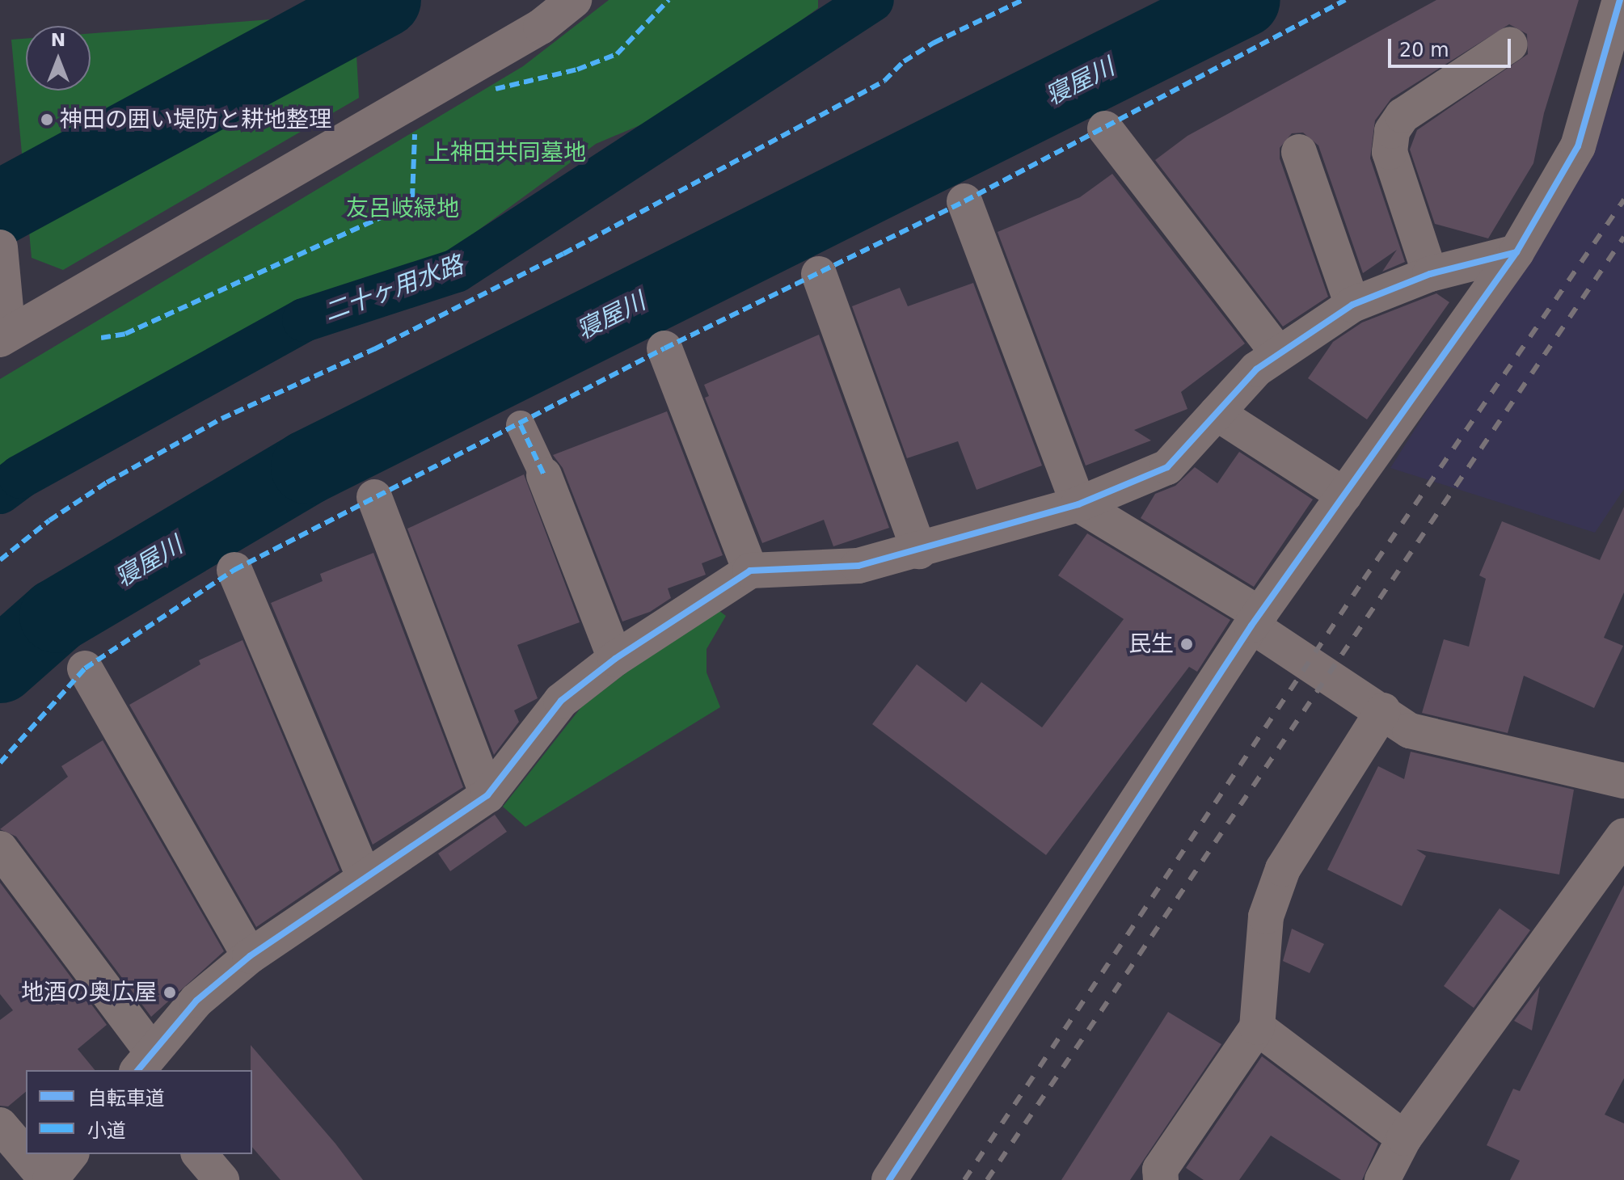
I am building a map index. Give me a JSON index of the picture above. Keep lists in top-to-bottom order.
{
  "water": ["寝屋川", "二十ヶ用水路"],
  "parks": ["上神田共同墓地", "友呂岐緑地"],
  "places": ["神田の囲い堤防と耕地整理", "民生", "地酒の奥広屋"],
  "legend": ["自転車道", "小道"],
  "scale_bar": "20 m",
  "north": "top"
}
